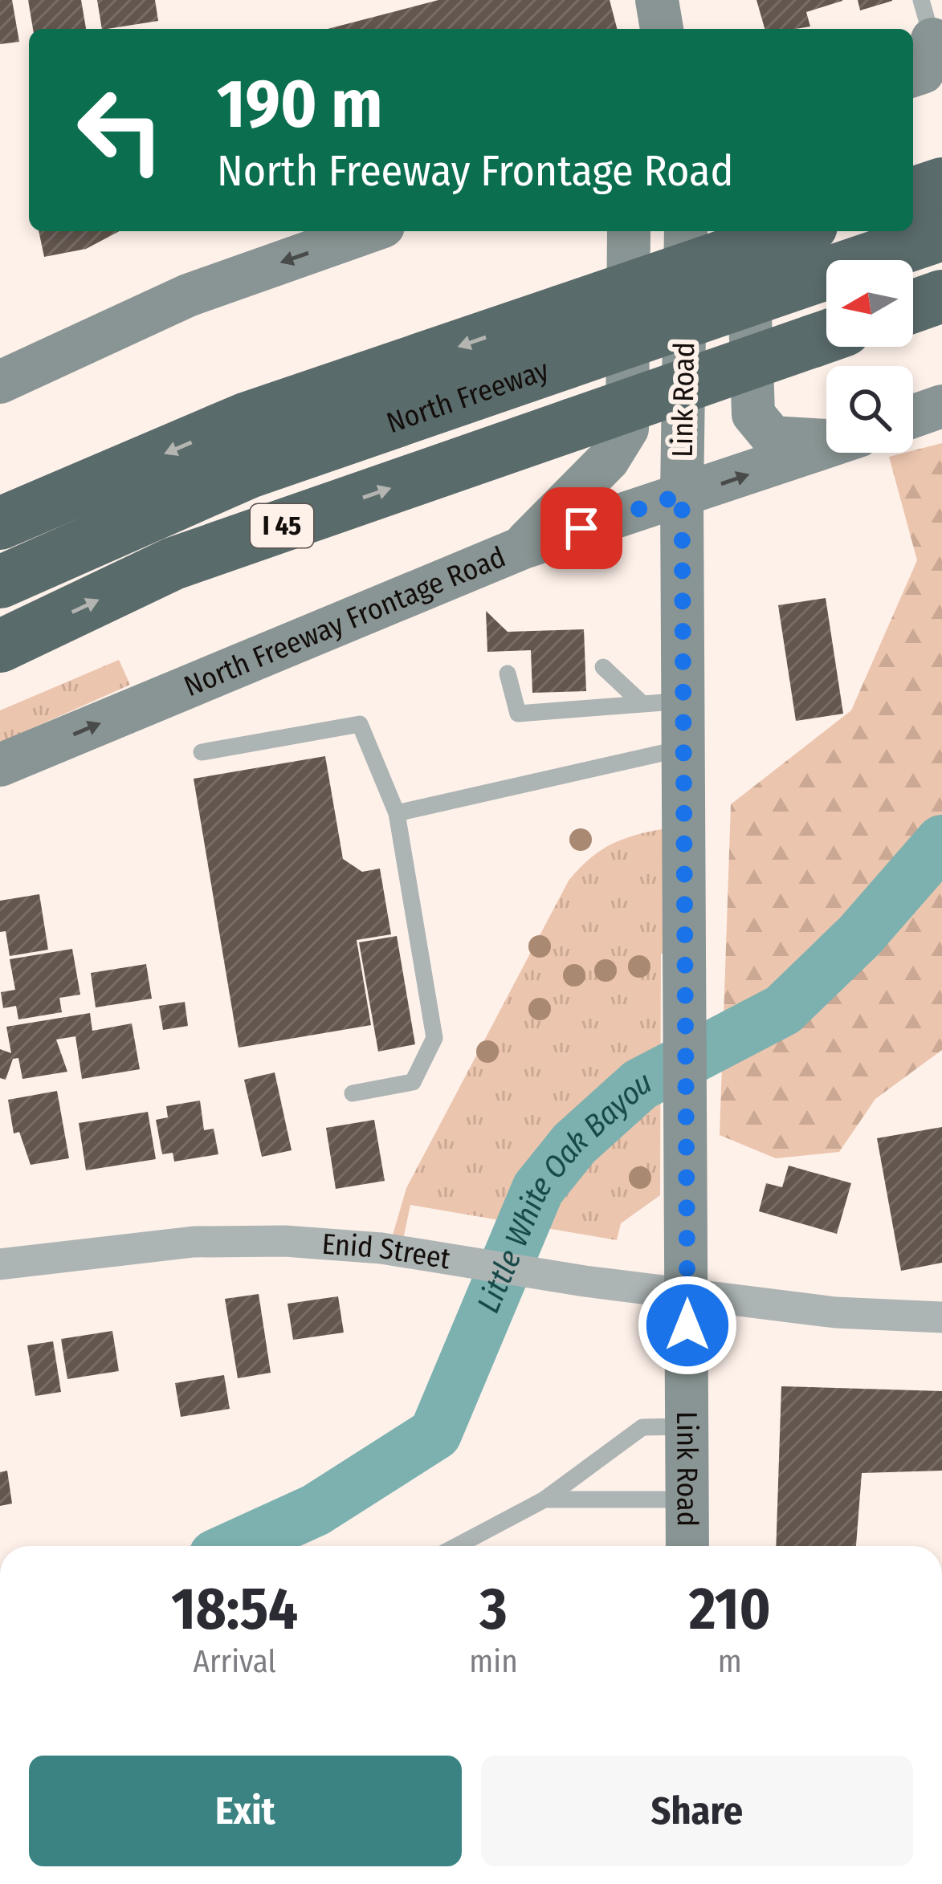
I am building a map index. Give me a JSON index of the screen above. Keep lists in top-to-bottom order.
{
  "streets": {
    "highway": ["North Freeway", "I 45"],
    "main road": ["Link Road", "North Freeway Frontage Road"],
    "street": ["Enid Street"]
  },
  "crossings": [
    ["Link Road", "North Freeway Frontage Road"],
    ["Link Road", "Enid Street"]
  ],
  "water": ["Little White Oak Bayou"],
  "north": "left",
  "page": {
    "turn": ["190 m", "North Freeway Frontage Road"],
    "eta": [
      "18:54",
      "Arrival",
      "3",
      "min",
      "210",
      "m"
    ],
    "buttons": ["Exit", "Share"]
  }
}
